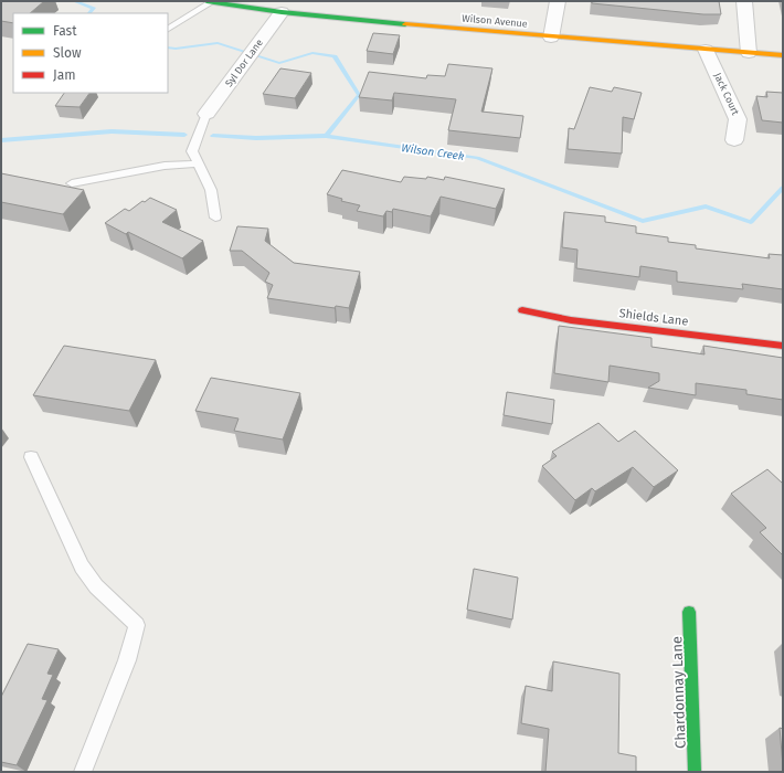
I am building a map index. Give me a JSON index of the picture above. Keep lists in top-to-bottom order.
{
  "streets": {
    "street": [
      "Wilson Avenue",
      "Syl Dor Lane",
      "Jack Court",
      "Shields Lane",
      "Chardonnay Lane"
    ]
  },
  "crossings": [
    ["Wilson Avenue", "Syl Dor Lane"],
    ["Wilson Avenue", "Jack Court"]
  ],
  "water": ["Wilson Creek"],
  "legend": ["Fast", "Slow", "Jam"]
}
